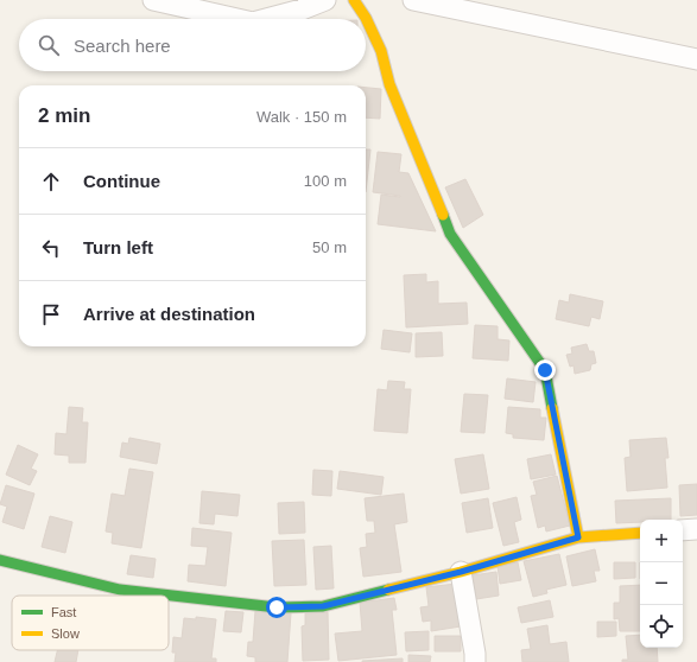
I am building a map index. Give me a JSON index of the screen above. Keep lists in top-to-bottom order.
{
  "legend": ["Fast", "Slow"],
  "page": {
    "search": "Search here",
    "heading": ["2 min", "Walk · 150 m"],
    "list": [
      ["Continue", "100 m"],
      ["Turn left", "50 m"],
      "Arrive at destination"
    ],
    "map_buttons": ["+", "−"]
  }
}
